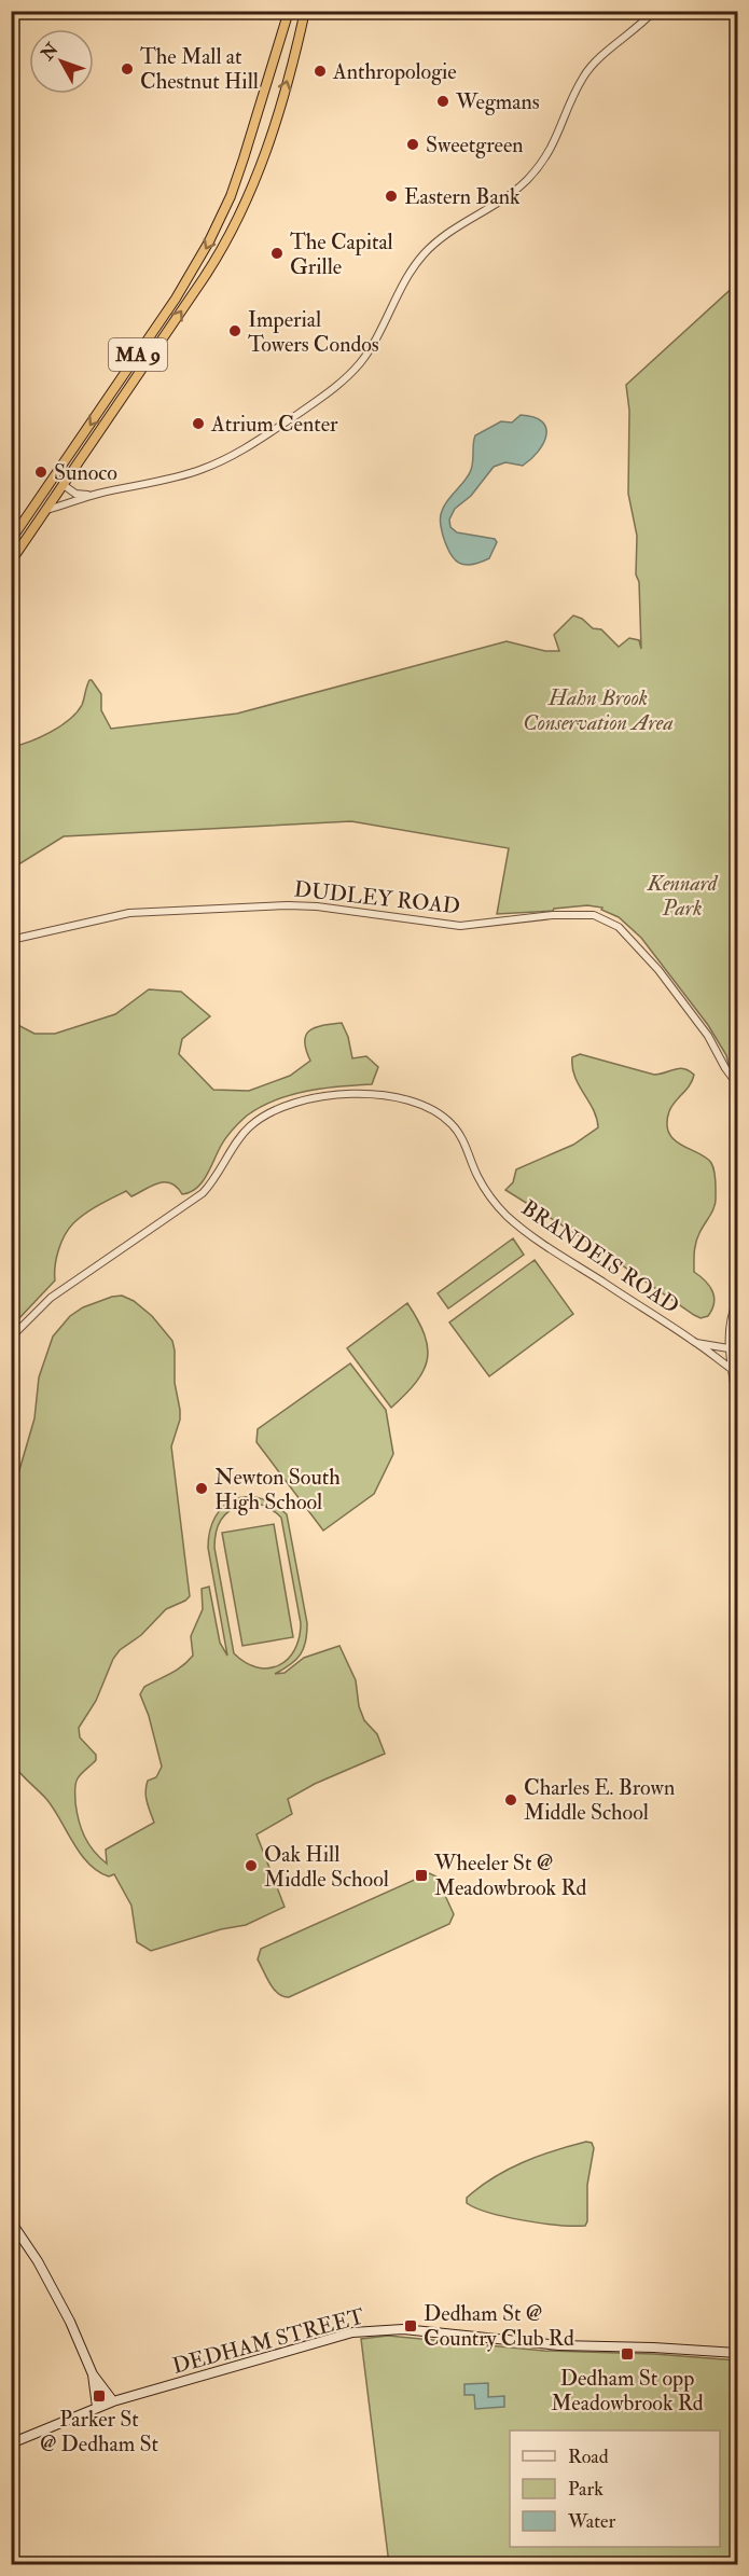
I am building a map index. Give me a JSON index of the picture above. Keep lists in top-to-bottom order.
{
  "streets": {
    "highway": ["MA 9"],
    "main road": ["DEDHAM STREET"],
    "street": ["DUDLEY ROAD", "BRANDEIS ROAD"]
  },
  "parks": ["Hahn Brook Conservation Area", "Kennard Park"],
  "places": {
    "other": [
      "The Mall at Chestnut Hill",
      "Anthropologie",
      "Wegmans",
      "Sweetgreen",
      "Eastern Bank",
      "The Capital Grille",
      "Imperial Towers Condos",
      "Atrium Center",
      "Sunoco",
      "Newton South High School",
      "Charles E. Brown Middle School",
      "Oak Hill Middle School"
    ],
    "transit": [
      "Wheeler St @ Meadowbrook Rd",
      "Dedham St @ Country Club Rd",
      "Dedham St opp Meadowbrook Rd",
      "Parker St @ Dedham St"
    ]
  },
  "legend": ["Road", "Park", "Water"],
  "north": "top left"
}
